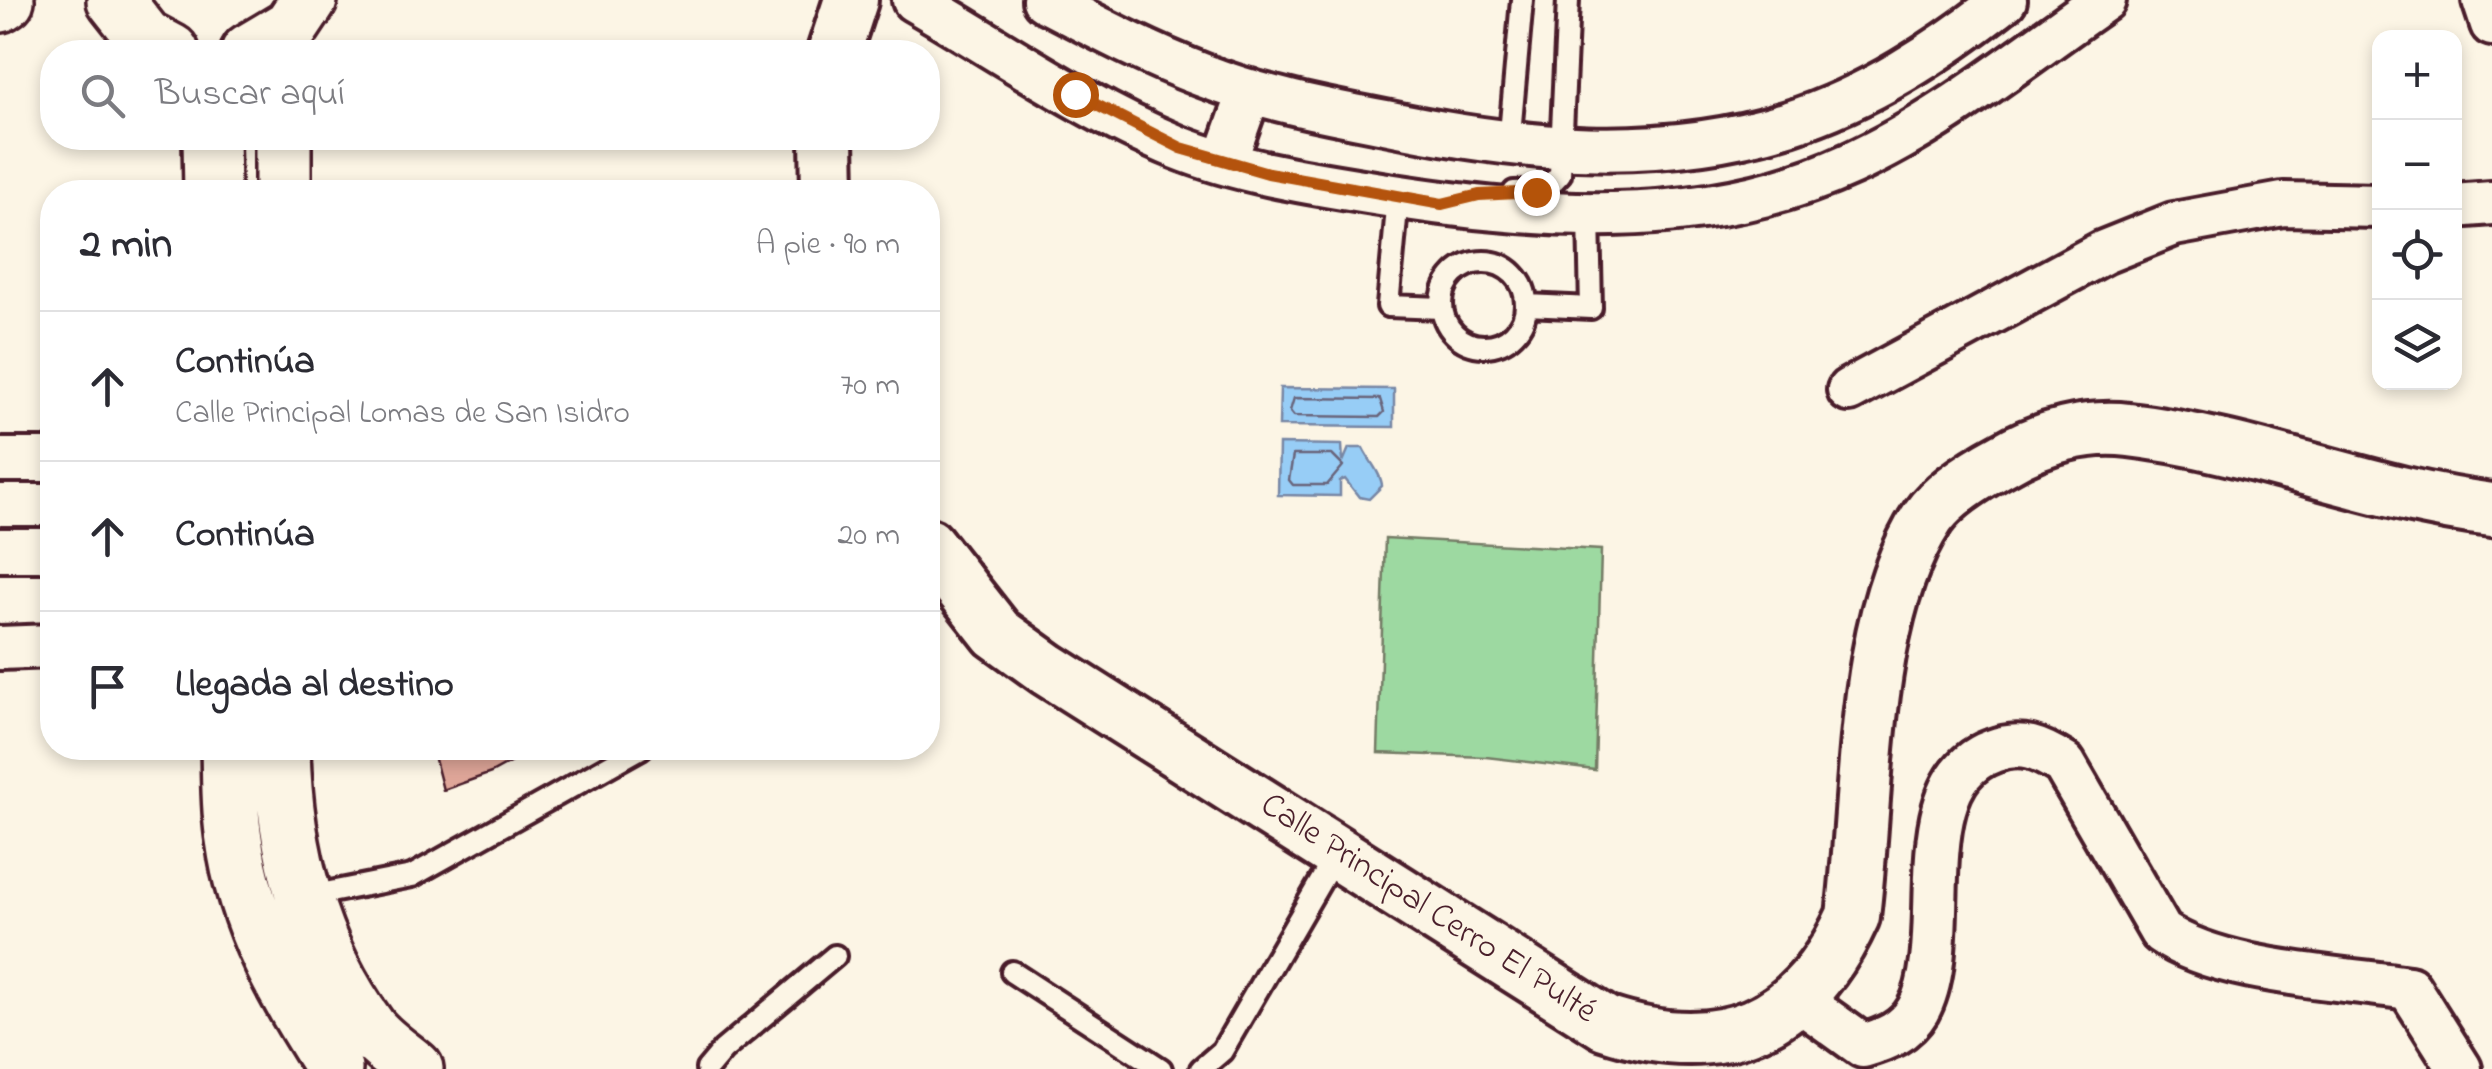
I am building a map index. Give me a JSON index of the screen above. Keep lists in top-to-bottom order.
{
  "streets": {
    "street": ["Calle Principal Cerro El Pulté"]
  },
  "page": {
    "map_buttons": ["+", "−"],
    "search": "Buscar aquí",
    "heading": ["2 min", "A pie · 90 m"],
    "list": [
      ["Continúa", "Calle Principal Lomas de San Isidro", "70 m"],
      ["Continúa", "20 m"],
      "Llegada al destino"
    ]
  }
}
